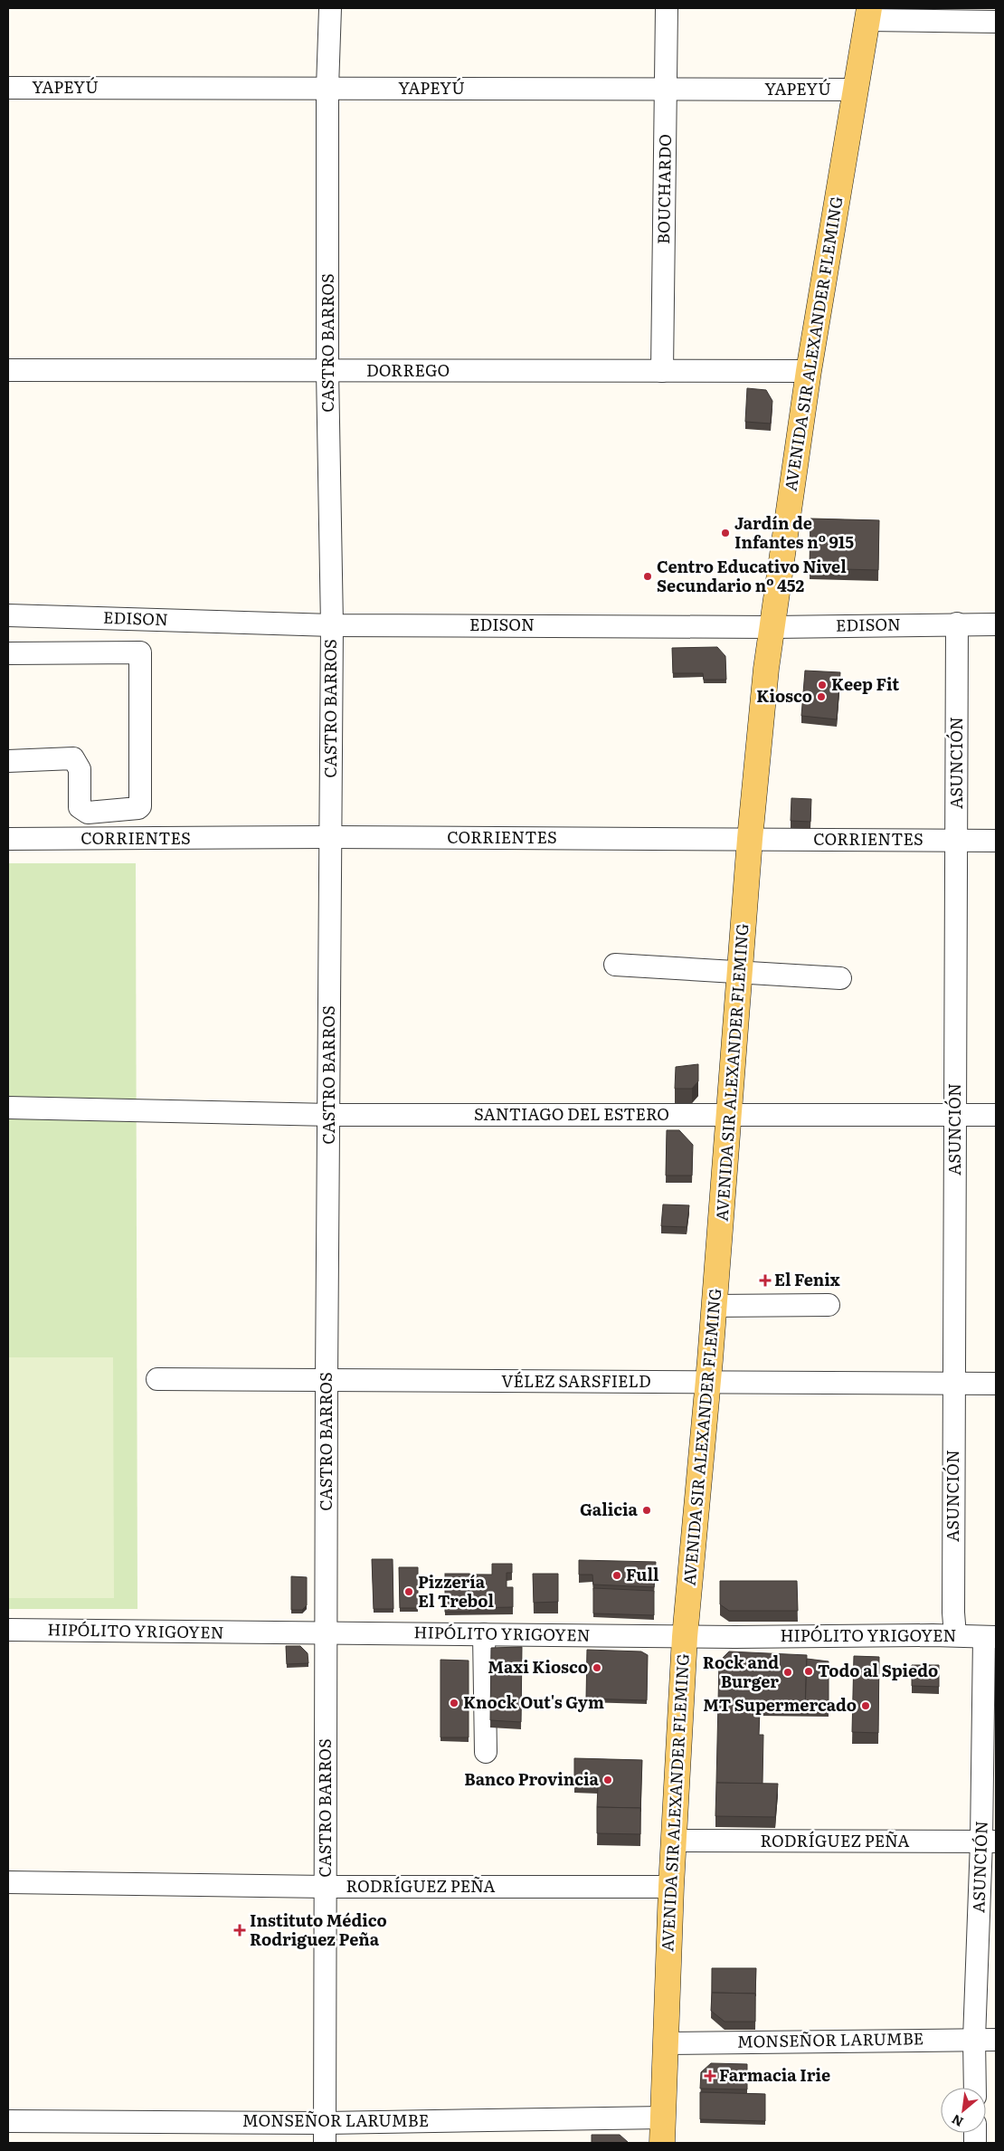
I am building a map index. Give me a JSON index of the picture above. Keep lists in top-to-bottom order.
{
  "streets": {
    "main road": ["AVENIDA SIR ALEXANDER FLEMING"],
    "street": [
      "YAPEYÚ",
      "BOUCHARDO",
      "CASTRO BARROS",
      "DORREGO",
      "EDISON",
      "ASUNCIÓN",
      "CORRIENTES",
      "SANTIAGO DEL ESTERO",
      "VÉLEZ SARSFIELD",
      "HIPÓLITO YRIGOYEN",
      "RODRÍGUEZ PEÑA",
      "MONSEÑOR LARUMBE"
    ]
  },
  "crossings": [
    ["YAPEYÚ", "BOUCHARDO"],
    ["YAPEYÚ", "CASTRO BARROS"],
    ["YAPEYÚ", "AVENIDA SIR ALEXANDER FLEMING"],
    ["BOUCHARDO", "DORREGO"],
    ["CASTRO BARROS", "DORREGO"],
    ["CASTRO BARROS", "EDISON"],
    ["CASTRO BARROS", "CORRIENTES"],
    ["CASTRO BARROS", "SANTIAGO DEL ESTERO"],
    ["CASTRO BARROS", "VÉLEZ SARSFIELD"],
    ["CASTRO BARROS", "HIPÓLITO YRIGOYEN"],
    ["CASTRO BARROS", "RODRÍGUEZ PEÑA"],
    ["CASTRO BARROS", "MONSEÑOR LARUMBE"],
    ["AVENIDA SIR ALEXANDER FLEMING", "DORREGO"],
    ["AVENIDA SIR ALEXANDER FLEMING", "EDISON"],
    ["AVENIDA SIR ALEXANDER FLEMING", "CORRIENTES"],
    ["AVENIDA SIR ALEXANDER FLEMING", "SANTIAGO DEL ESTERO"],
    ["AVENIDA SIR ALEXANDER FLEMING", "VÉLEZ SARSFIELD"],
    ["AVENIDA SIR ALEXANDER FLEMING", "HIPÓLITO YRIGOYEN"],
    ["AVENIDA SIR ALEXANDER FLEMING", "RODRÍGUEZ PEÑA"],
    ["AVENIDA SIR ALEXANDER FLEMING", "MONSEÑOR LARUMBE"],
    ["EDISON", "ASUNCIÓN"],
    ["ASUNCIÓN", "CORRIENTES"],
    ["ASUNCIÓN", "SANTIAGO DEL ESTERO"],
    ["ASUNCIÓN", "VÉLEZ SARSFIELD"],
    ["ASUNCIÓN", "HIPÓLITO YRIGOYEN"],
    ["ASUNCIÓN", "RODRÍGUEZ PEÑA"],
    ["ASUNCIÓN", "MONSEÑOR LARUMBE"]
  ],
  "places": {
    "other": [
      "Jardín de Infantes nº 915",
      "Centro Educativo Nivel Secundario nº 452",
      "Keep Fit",
      "Kiosco",
      "Galicia",
      "Full",
      "Pizzería El Trebol",
      "Maxi Kiosco",
      "Todo al Spiedo",
      "Rock and Burger",
      "Knock Out's Gym",
      "MT Supermercado",
      "Banco Provincia"
    ],
    "health": ["El Fenix", "Instituto Médico Rodriguez Peña", "Farmacia Irie"]
  },
  "north": "bottom left"
}
